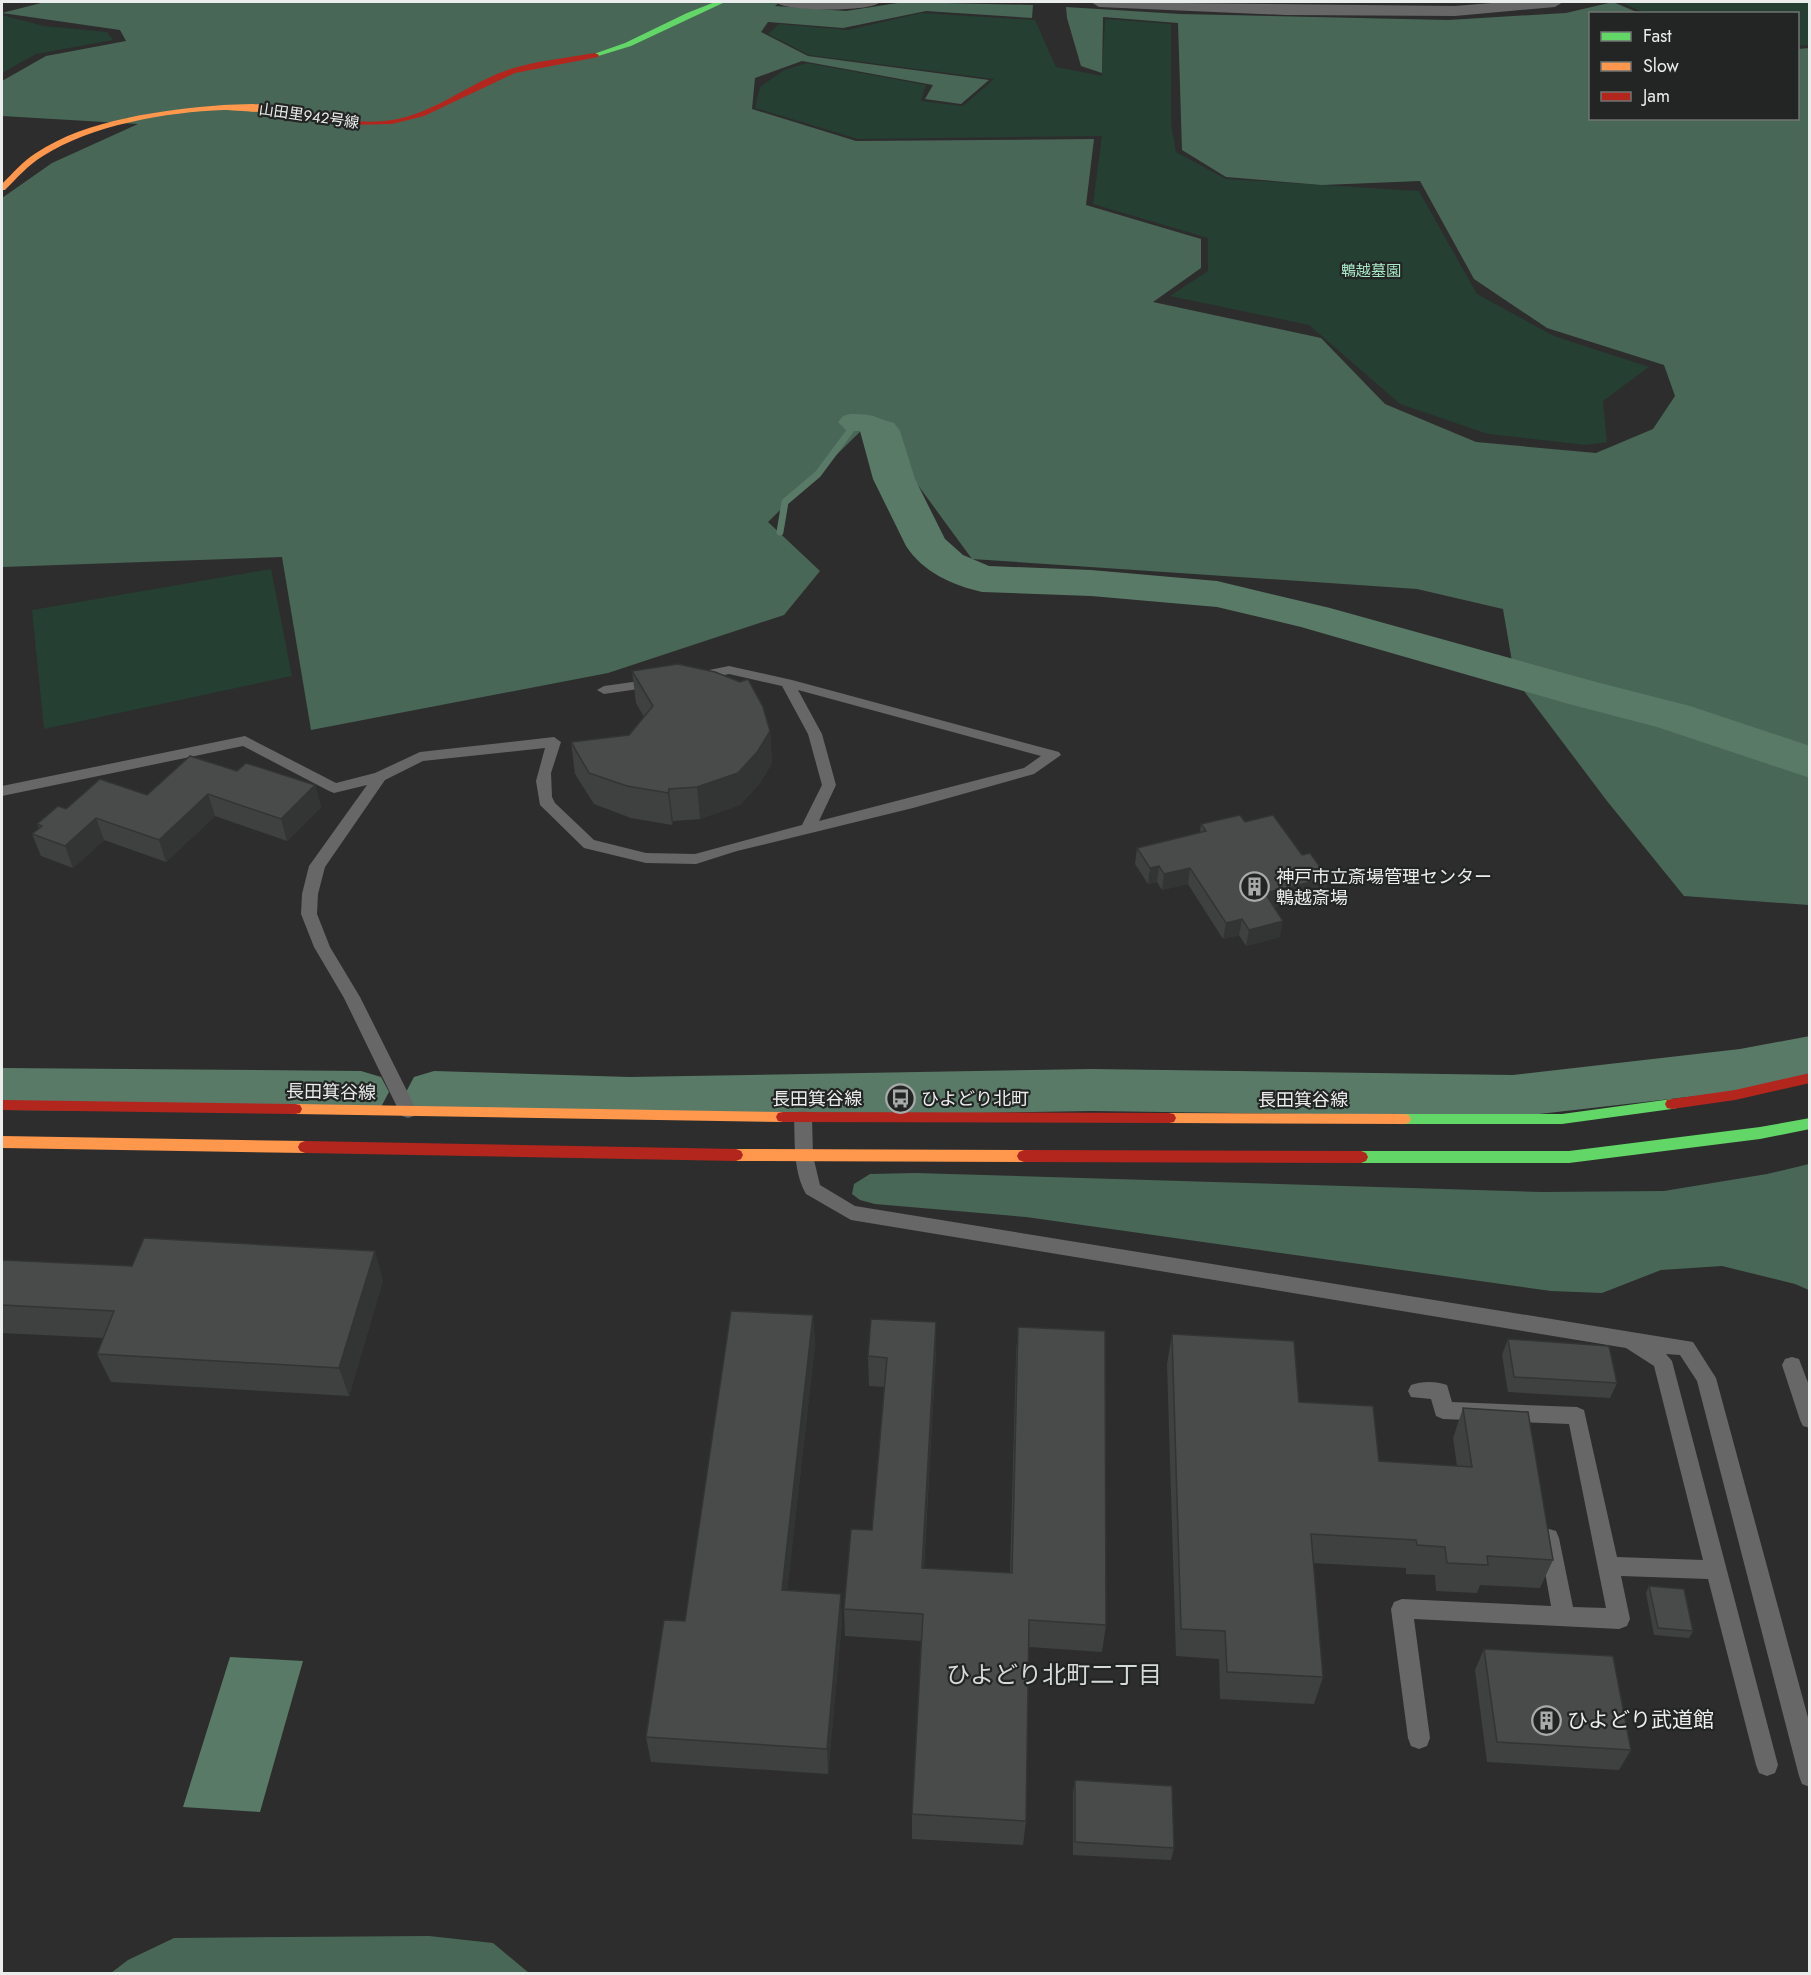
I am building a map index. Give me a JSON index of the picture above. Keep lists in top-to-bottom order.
{
  "streets": {
    "street": ["山田里９４２号線", "長田箕谷線"]
  },
  "districts": ["ひよどり北町二丁目"],
  "parks": ["鵯越墓園"],
  "places": {
    "building": ["神戸市立斎場管理センター 鵯越斎場", "ひよどり武道館"],
    "bus stop": ["ひよどり北町"]
  },
  "legend": ["Fast", "Slow", "Jam"]
}
